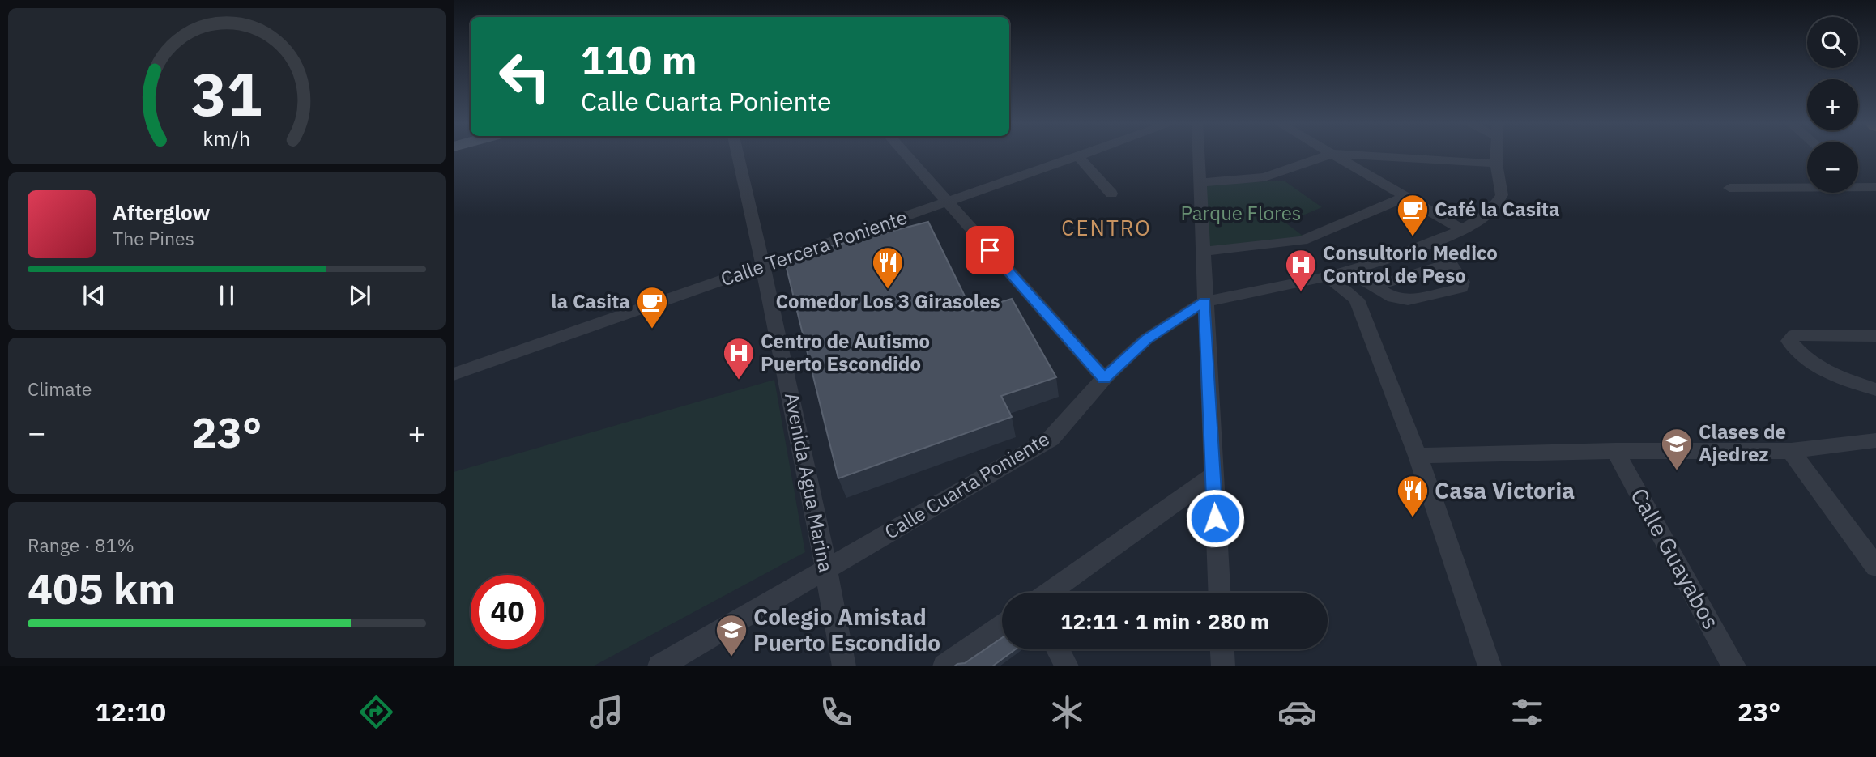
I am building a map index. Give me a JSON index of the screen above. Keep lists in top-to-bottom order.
{
  "streets": {
    "street": [
      "Calle Tercera Poniente",
      "Avenida Agua Marina",
      "Calle Cuarta Poniente",
      "Calle Guayabos"
    ]
  },
  "crossings": [
    ["Calle Tercera Poniente", "Avenida Agua Marina"],
    ["Avenida Agua Marina", "Calle Cuarta Poniente"]
  ],
  "districts": ["CENTRO"],
  "parks": ["Parque Flores"],
  "places": {
    "cafe": ["Café la Casita", "la Casita"],
    "restaurant": ["Comedor Los 3 Girasoles", "Casa Victoria"],
    "hospital": ["Consultorio Medico Control de Peso", "Centro de Autismo Puerto Escondido"],
    "school or university": ["Clases de Ajedrez", "Colegio Amistad Puerto Escondido"]
  },
  "page": {
    "map_buttons": ["+", "−"],
    "turn": ["110 m", "Calle Cuarta Poniente"],
    "song": ["Afterglow", "The Pines"],
    "tile": [
      "Climate",
      ["Range · 81%", "405 km"]
    ],
    "heat": ["−", "23°", "+"],
    "limit": "40",
    "trip": "12:11 · 1 min · 280 m",
    "tabs": ["12:10", "23°"],
    "gauge": ["31", "km/h"]
  }
}
